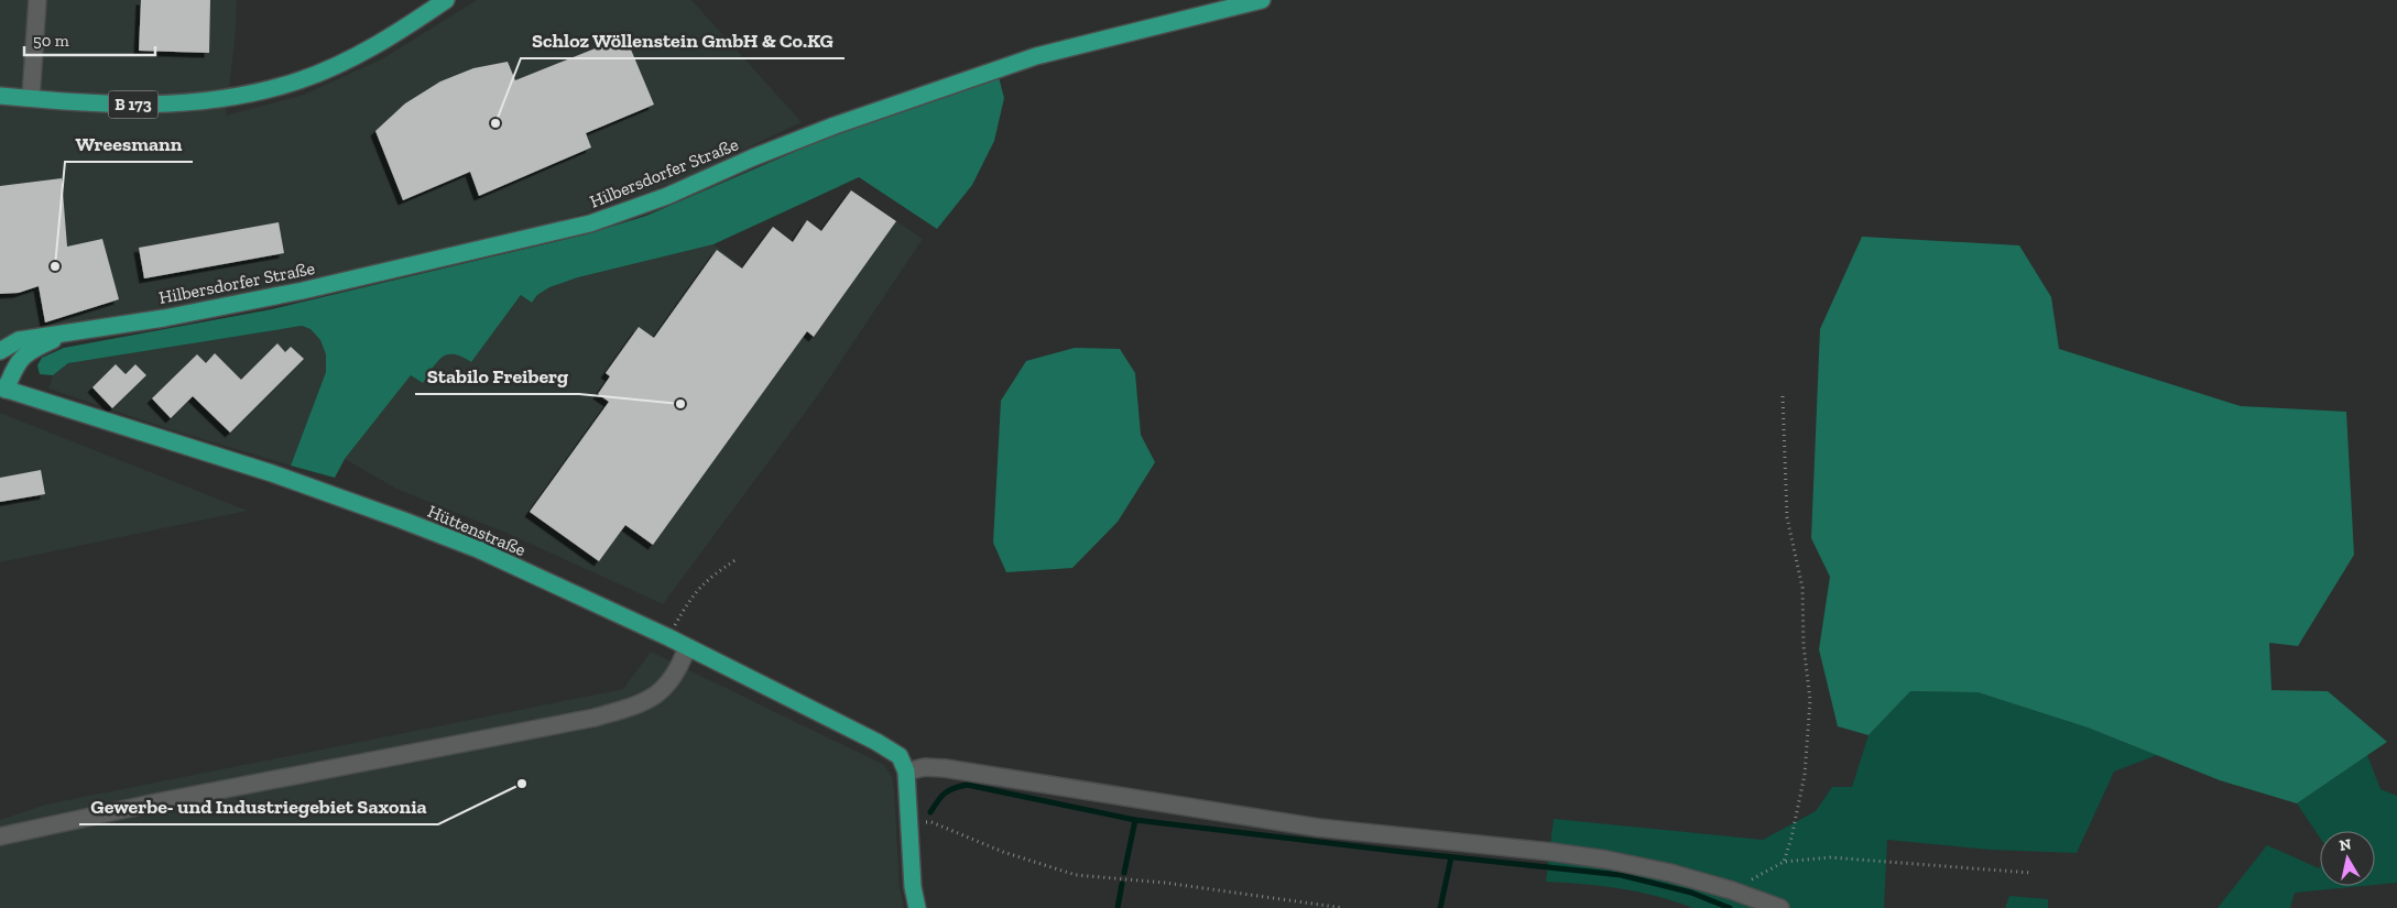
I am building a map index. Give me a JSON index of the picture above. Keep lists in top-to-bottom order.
{
  "streets": {
    "main road": ["B 173", "Hilbersdorfer Straße", "Hüttenstraße"]
  },
  "crossings": [
    ["Hilbersdorfer Straße", "Hüttenstraße"]
  ],
  "places": [
    "Schloz Wöllenstein GmbH & Co.KG",
    "Wreesmann",
    "Stabilo Freiberg",
    "Gewerbe- und Industriegebiet Saxonia"
  ],
  "scale_bar": "50 m",
  "north": "top"
}
